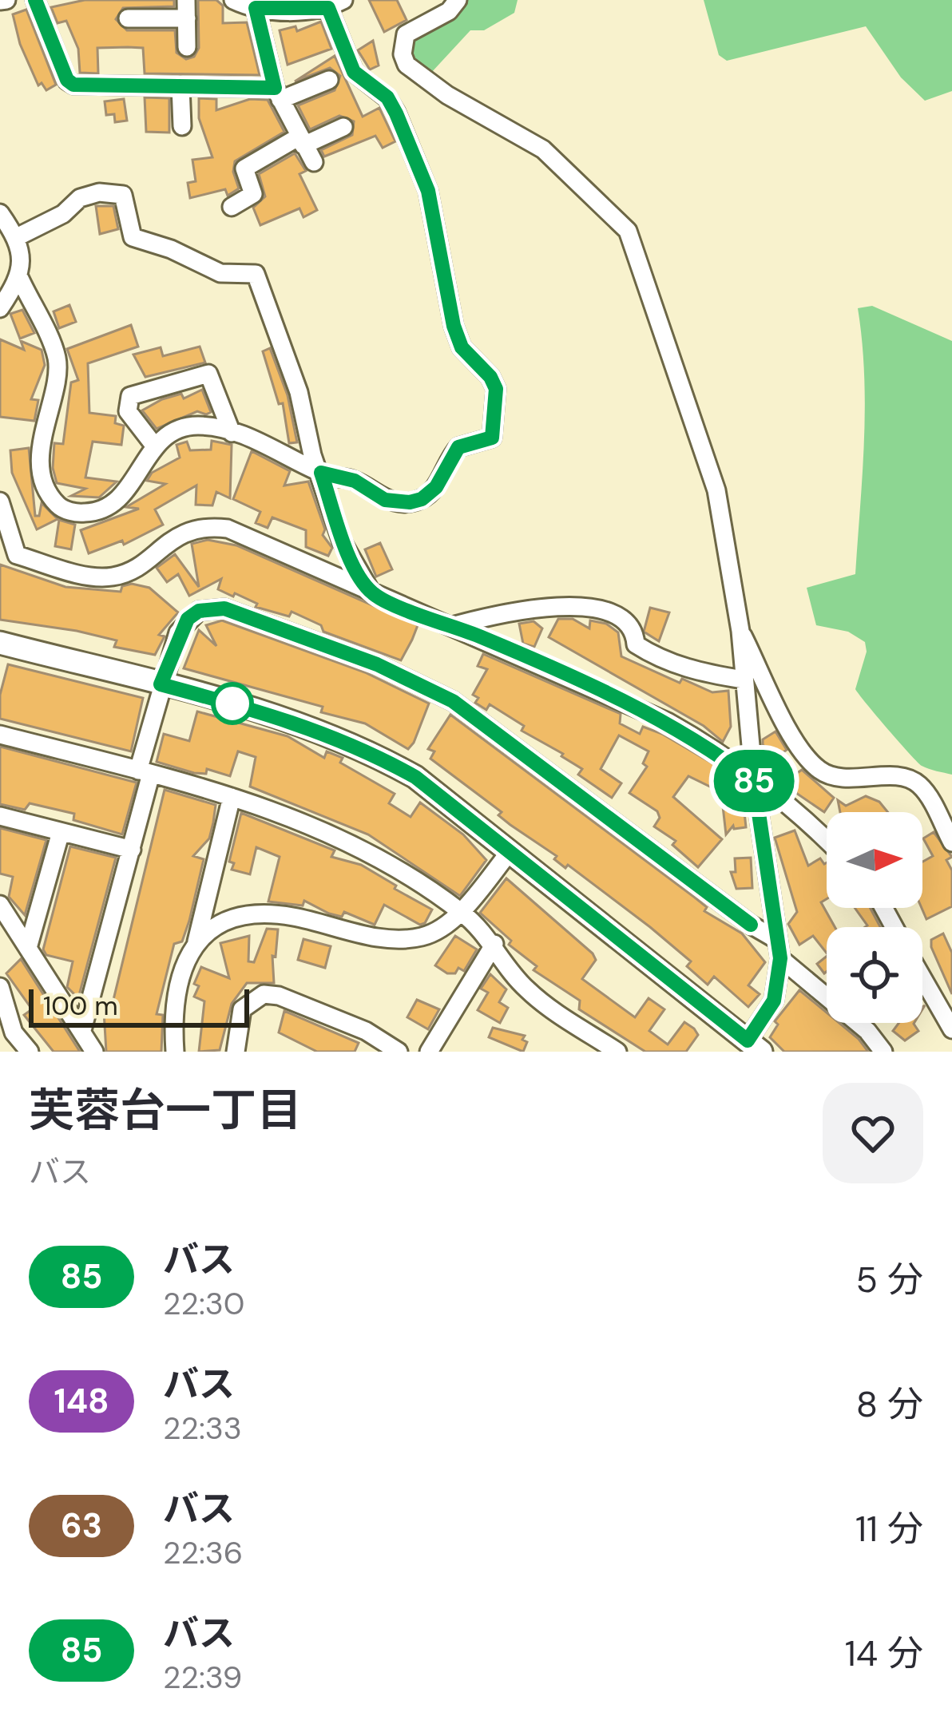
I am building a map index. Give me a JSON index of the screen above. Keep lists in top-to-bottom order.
{
  "lines": ["bus line 85"],
  "scale_bar": "100 m",
  "north": "right",
  "page": {
    "on_map": "85",
    "scale": "100 m",
    "heading": ["芙蓉台一丁目", "バス"],
    "list": [
      {
        "mark": "85",
        "name": "バス",
        "note": "22:30",
        "value": "5 分"
      },
      {
        "mark": "148",
        "name": "バス",
        "note": "22:33",
        "value": "8 分"
      },
      {
        "mark": "63",
        "name": "バス",
        "note": "22:36",
        "value": "11 分"
      },
      {
        "mark": "85",
        "name": "バス",
        "note": "22:39",
        "value": "14 分"
      }
    ]
  }
}
